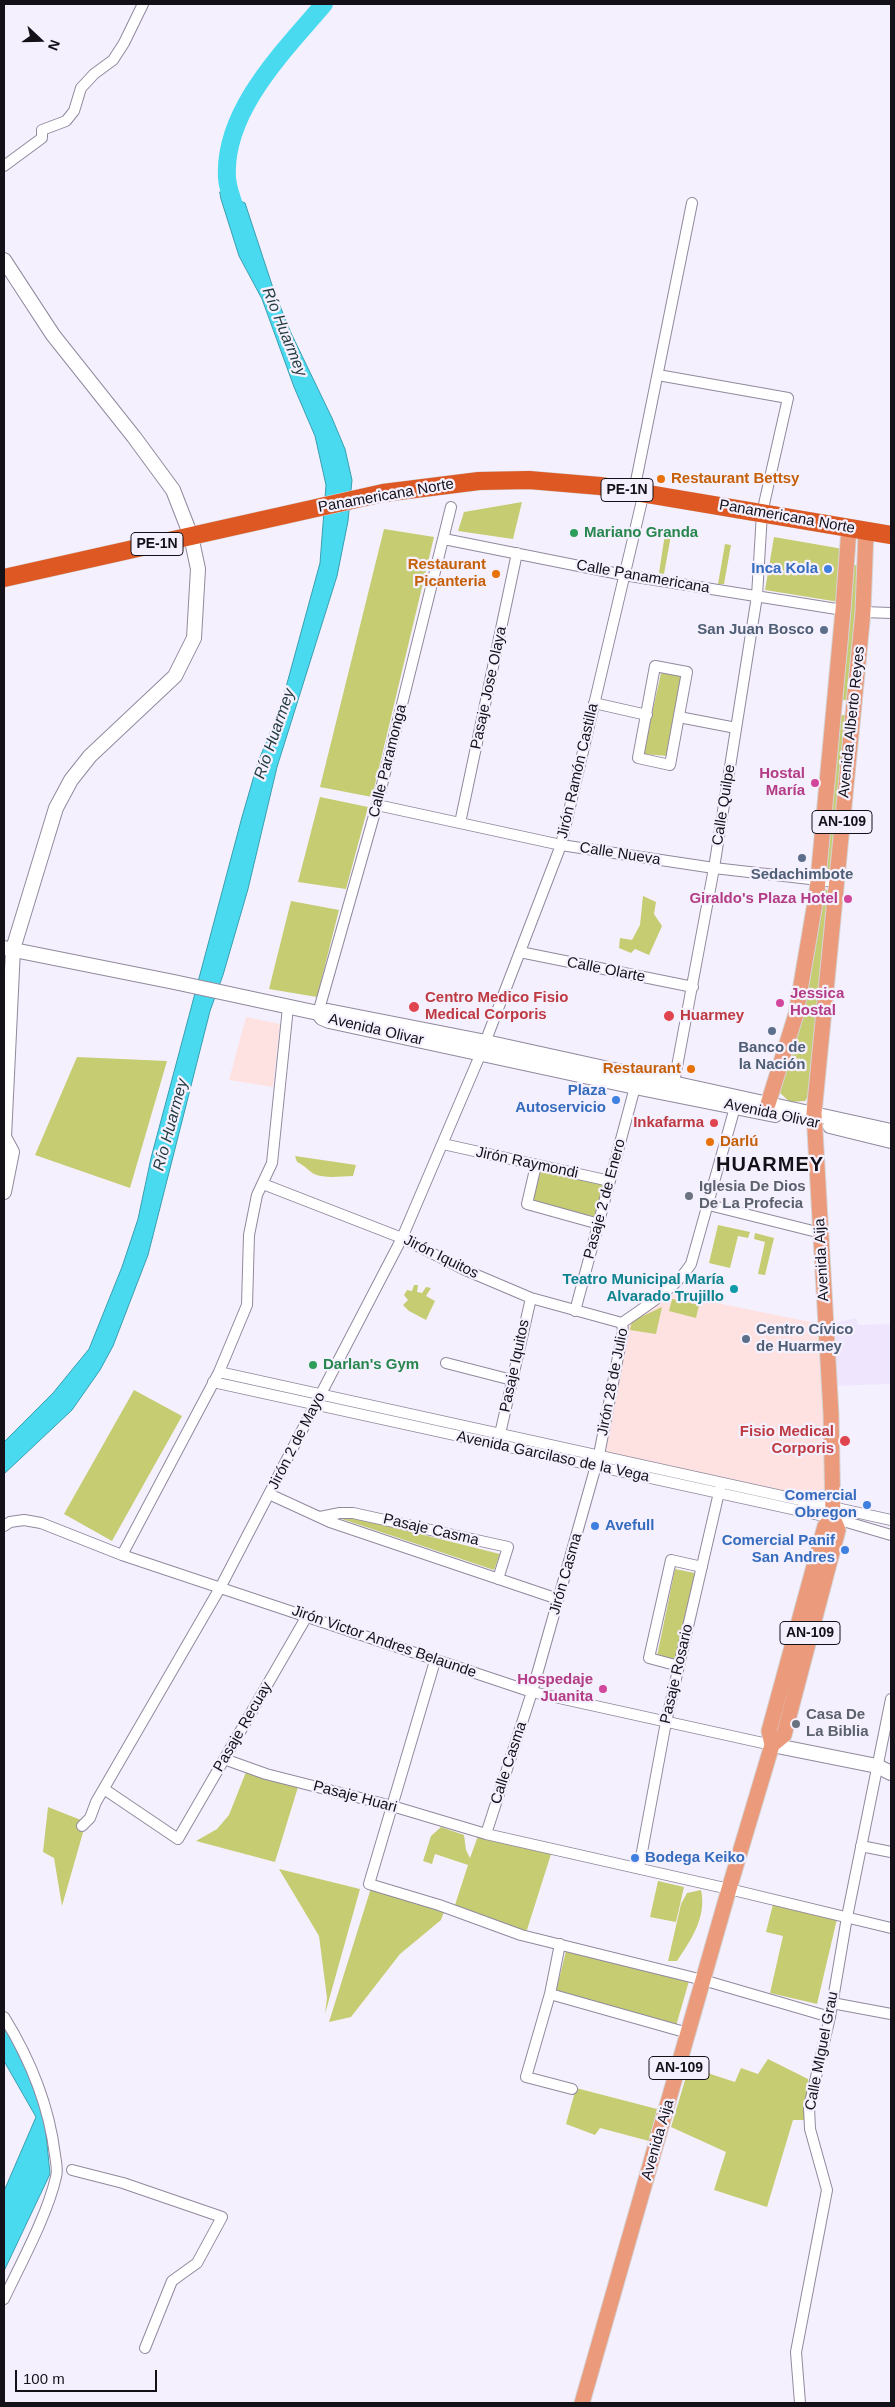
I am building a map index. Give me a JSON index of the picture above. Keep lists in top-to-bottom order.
{
  "streets": {
    "highway": ["PE-1N", "Panamericana Norte"],
    "main road": ["Avenida Alberto Reyes", "AN-109", "Avenida Aija"],
    "street": [
      "Calle Panamericana",
      "Pasaje Jose Olaya",
      "Calle Paramonga",
      "Jirón Ramón Castilla",
      "Calle Quilpe",
      "Calle Nueva",
      "Calle Olarte",
      "Avenida Olivar",
      "Jirón Raymondi",
      "Pasaje 2 de Enero",
      "Jirón Iquitos",
      "Pasaje Iquitos",
      "Jirón 28 de Julio",
      "Jirón 2 de Mayo",
      "Avenida Garcilaso de la Vega",
      "Pasaje Casma",
      "Jirón Casma",
      "Jirón Victor Andres Belaunde",
      "Pasaje Rosario",
      "Pasaje Recuay",
      "Calle Casma",
      "Pasaje Huari",
      "Calle MIguel Grau"
    ]
  },
  "crossings": [
    ["Panamericana Norte", "Avenida Alberto Reyes"],
    ["Panamericana Norte", "Jirón Ramón Castilla"],
    ["Panamericana Norte", "Calle Quilpe"],
    ["Calle Panamericana", "Pasaje Jose Olaya"],
    ["Calle Panamericana", "Avenida Alberto Reyes"],
    ["Calle Panamericana", "Calle Paramonga"],
    ["Calle Panamericana", "Jirón Ramón Castilla"],
    ["Calle Panamericana", "Calle Quilpe"],
    ["Pasaje Jose Olaya", "Calle Nueva"],
    ["Avenida Alberto Reyes", "Calle Nueva"],
    ["Avenida Alberto Reyes", "Avenida Olivar"],
    ["Avenida Alberto Reyes", "Avenida Aija"],
    ["Calle Paramonga", "Calle Nueva"],
    ["Calle Paramonga", "Avenida Olivar"],
    ["Jirón Ramón Castilla", "Calle Quilpe"],
    ["Jirón Ramón Castilla", "Calle Nueva"],
    ["Jirón Ramón Castilla", "Calle Olarte"],
    ["Jirón Ramón Castilla", "Avenida Olivar"],
    ["Jirón Ramón Castilla", "Jirón 2 de Mayo"],
    ["Calle Quilpe", "Calle Nueva"],
    ["Calle Quilpe", "Calle Olarte"],
    ["Calle Quilpe", "Avenida Olivar"],
    ["Avenida Olivar", "Pasaje 2 de Enero"],
    ["Avenida Olivar", "Avenida Aija"],
    ["Avenida Olivar", "Jirón 28 de Julio"],
    ["Avenida Olivar", "Jirón 2 de Mayo"],
    ["Jirón Raymondi", "Pasaje 2 de Enero"],
    ["Jirón Raymondi", "Jirón 2 de Mayo"],
    ["Pasaje 2 de Enero", "Jirón Iquitos"],
    ["Jirón Iquitos", "Pasaje Iquitos"],
    ["Jirón Iquitos", "Jirón 28 de Julio"],
    ["Jirón Iquitos", "Jirón 2 de Mayo"],
    ["Avenida Aija", "Avenida Garcilaso de la Vega"],
    ["Avenida Aija", "Jirón Victor Andres Belaunde"],
    ["Avenida Aija", "Pasaje Huari"],
    ["Pasaje Iquitos", "Avenida Garcilaso de la Vega"],
    ["Jirón 28 de Julio", "Avenida Garcilaso de la Vega"],
    ["Jirón 28 de Julio", "Jirón Casma"],
    ["Jirón 2 de Mayo", "Avenida Garcilaso de la Vega"],
    ["Jirón 2 de Mayo", "Pasaje Casma"],
    ["Jirón 2 de Mayo", "Jirón Victor Andres Belaunde"],
    ["Jirón 2 de Mayo", "Pasaje Recuay"],
    ["Avenida Garcilaso de la Vega", "Jirón Casma"],
    ["Avenida Garcilaso de la Vega", "Pasaje Rosario"],
    ["Pasaje Casma", "Jirón Casma"],
    ["Jirón Casma", "Jirón Victor Andres Belaunde"],
    ["Jirón Casma", "Calle Casma"],
    ["Jirón Victor Andres Belaunde", "Pasaje Rosario"],
    ["Jirón Victor Andres Belaunde", "Pasaje Recuay"],
    ["Jirón Victor Andres Belaunde", "Calle Casma"],
    ["Pasaje Rosario", "Pasaje Huari"],
    ["Pasaje Recuay", "Pasaje Huari"],
    ["Calle Casma", "Pasaje Huari"],
    ["Pasaje Huari", "Calle MIguel Grau"]
  ],
  "districts": ["HUARMEY"],
  "water": ["Río Huarmey"],
  "places": [
    "Restaurant Bettsy",
    "Mariano Granda",
    "Inca Kola",
    "Restaurant Picanteria",
    "San Juan Bosco",
    "Hostal María",
    "Sedachimbote",
    "Giraldo's Plaza Hotel",
    "Jessica Hostal",
    "Centro Medico Fisio Medical Corporis",
    "Huarmey",
    "Banco de la Nación",
    "Restaurant",
    "Plaza Autoservicio",
    "Inkafarma",
    "Darlú",
    "Iglesia De Dios De La Profecia",
    "Teatro Municipal María Alvarado Trujillo",
    "Centro Cívico de Huarmey",
    "Darlan's Gym",
    "Fisio Medical Corporis",
    "Comercial Obregon",
    "Avefull",
    "Comercial Panif San Andres",
    "Hospedaje Juanita",
    "Casa De La Biblia",
    "Bodega Keiko"
  ],
  "scale_bar": "100 m",
  "north": "right"
}
